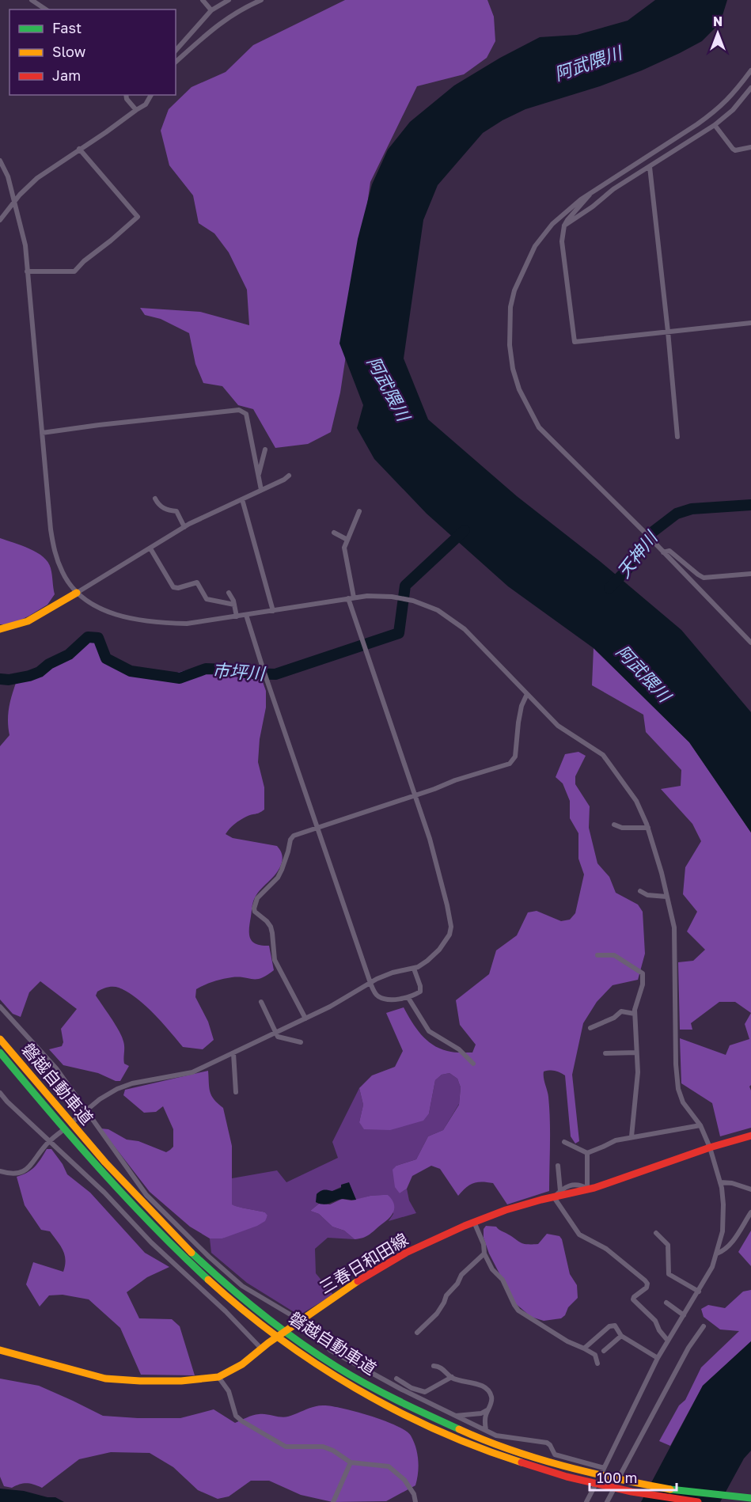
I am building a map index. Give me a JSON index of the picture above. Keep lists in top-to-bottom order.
{
  "streets": {
    "main road": ["磐越自動車道", "三春日和田線"]
  },
  "water": ["阿武隈川", "天神川", "市坪川"],
  "legend": ["Fast", "Slow", "Jam"],
  "scale_bar": "100 m",
  "north": "top"
}
